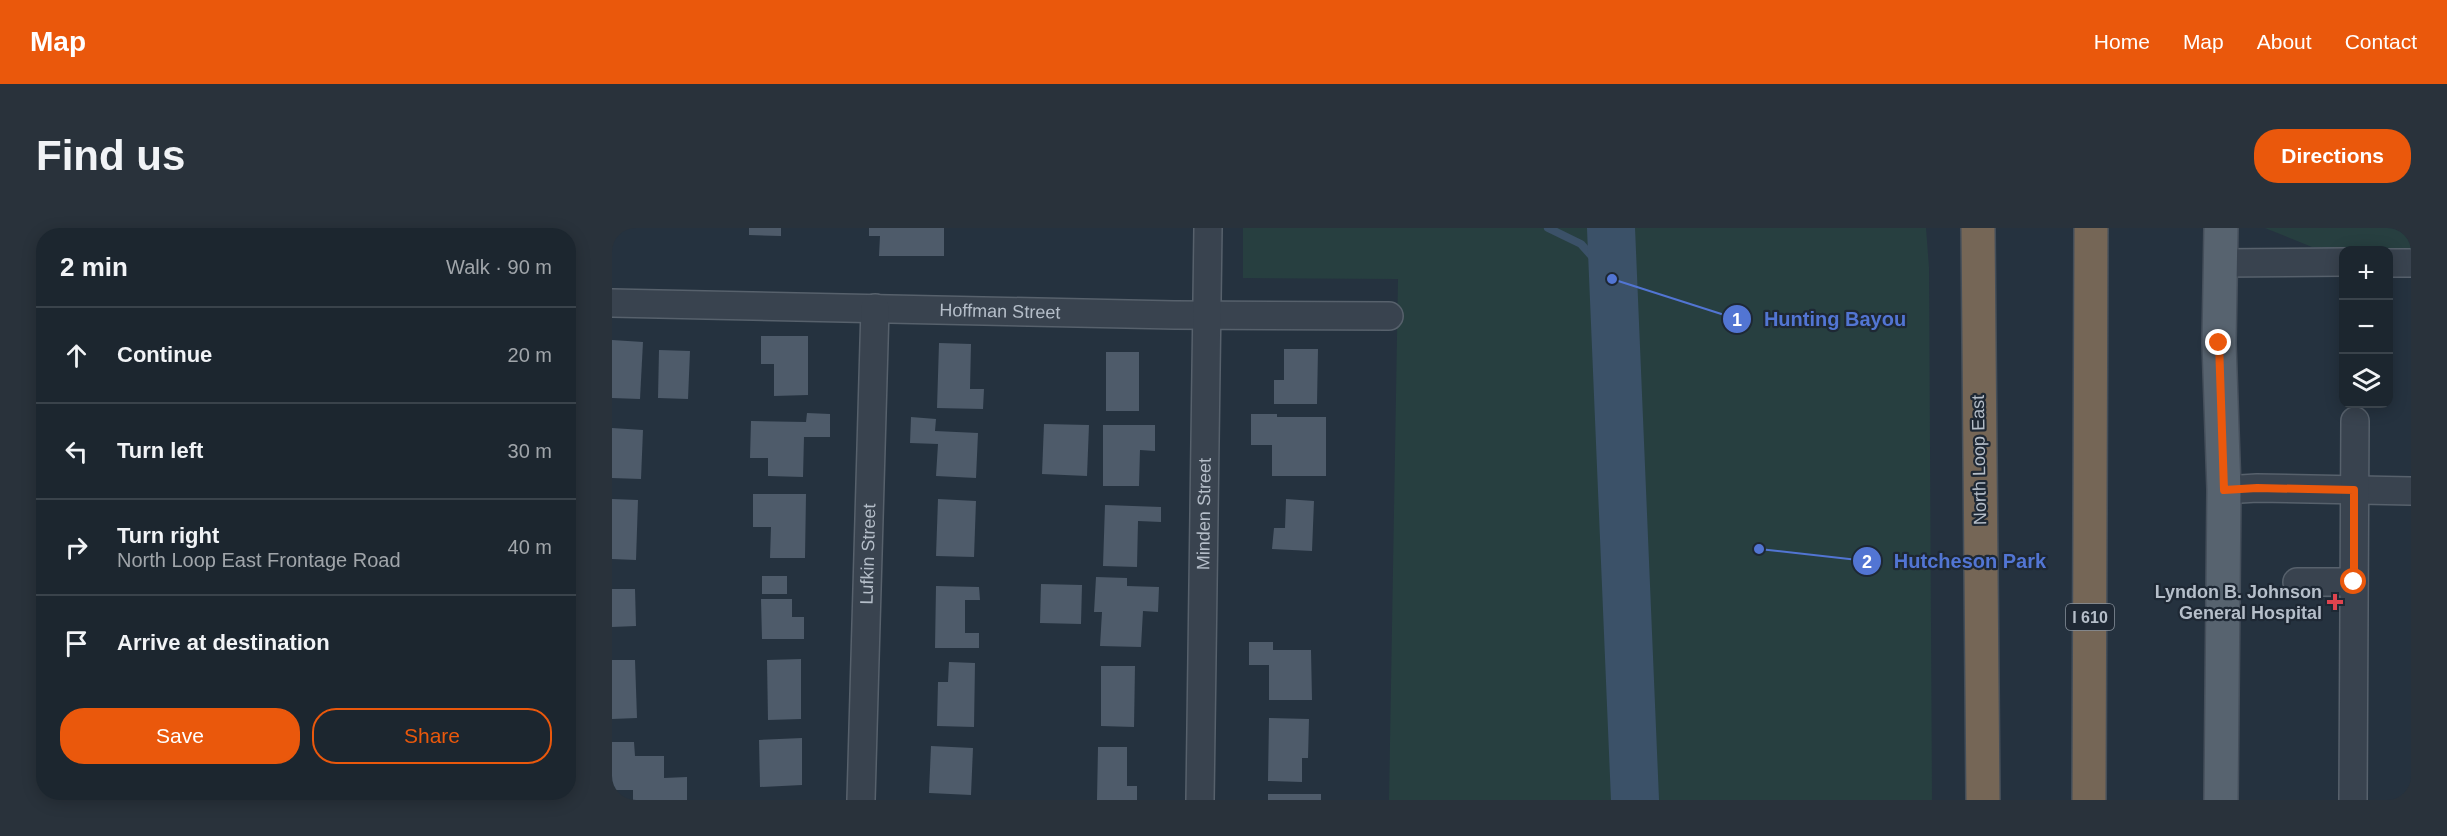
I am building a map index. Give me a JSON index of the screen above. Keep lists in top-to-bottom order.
{
  "streets": {
    "highway": ["North Loop East", "I 610"],
    "street": ["Hoffman Street", "Minden Street", "Lufkin Street"]
  },
  "crossings": [
    ["Hoffman Street", "Minden Street"],
    ["Hoffman Street", "Lufkin Street"]
  ],
  "places": {
    "other": ["Hunting Bayou", "Hutcheson Park"],
    "health": ["Lyndon B. Johnson General Hospital"]
  },
  "page": {
    "header": "Map",
    "nav": [
      "Home",
      "Map",
      "About",
      "Contact"
    ],
    "buttons": [
      "Directions",
      ["Save", "Share"]
    ],
    "title": "Find us",
    "heading": ["2 min", "Walk · 90 m"],
    "map_buttons": ["+", "−"],
    "list": [
      ["Continue", "20 m"],
      ["Turn left", "30 m"],
      ["Turn right", "North Loop East Frontage Road", "40 m"],
      "Arrive at destination"
    ]
  }
}
